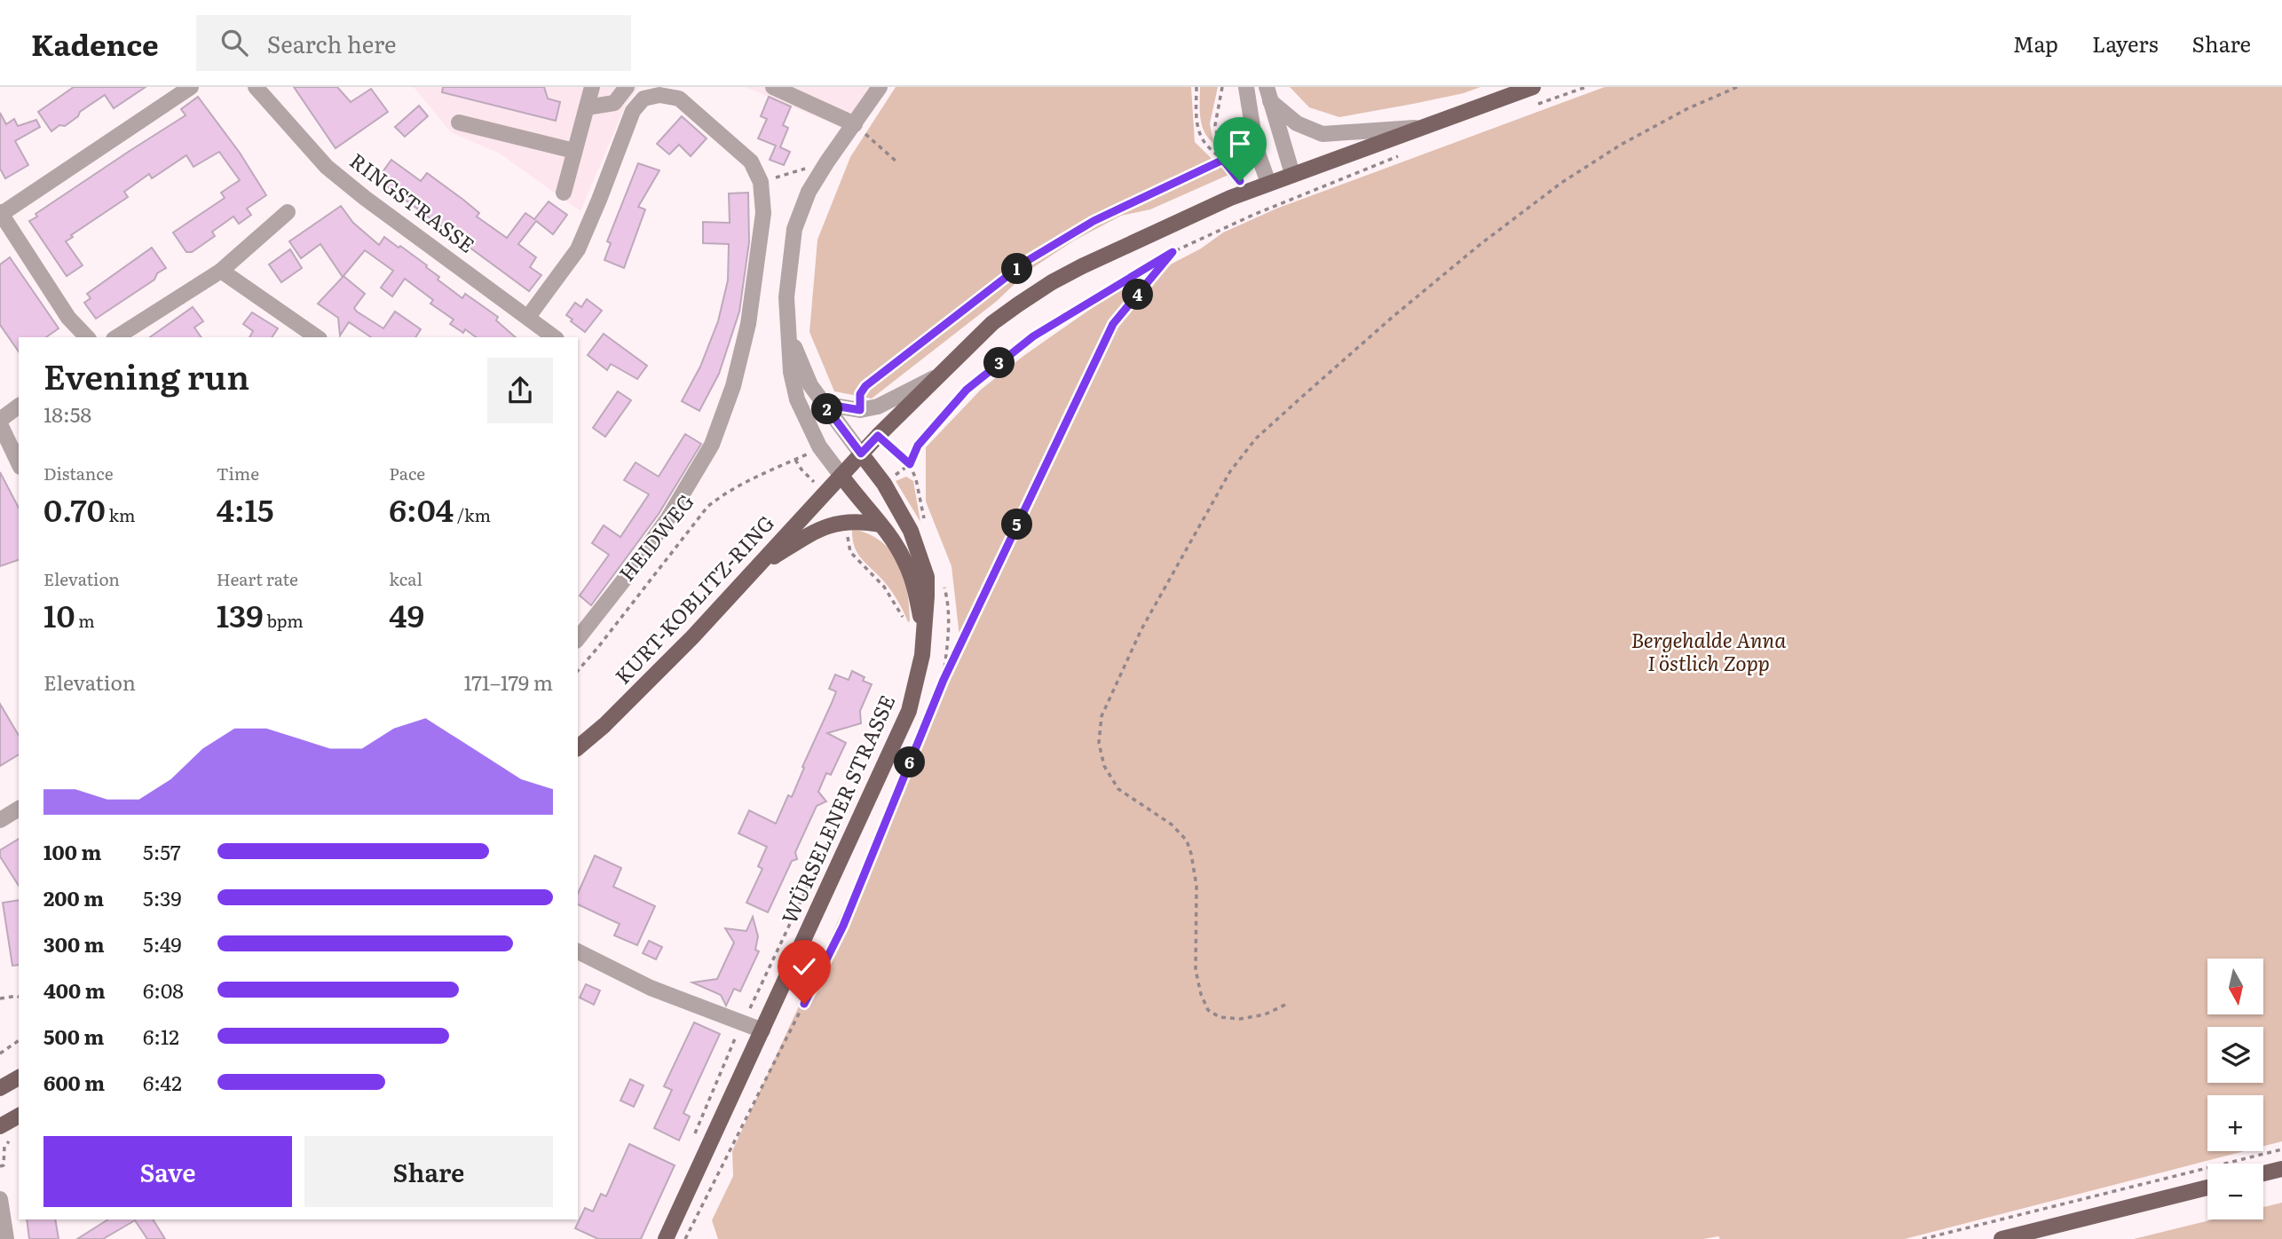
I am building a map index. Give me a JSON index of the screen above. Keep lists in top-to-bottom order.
{
  "streets": {
    "main road": ["KURT-KOBLITZ-RING", "WÜRSELENER STRASSE"],
    "street": ["RINGSTRASSE"],
    "path": ["HEIDWEG"]
  },
  "crossings": [
    ["KURT-KOBLITZ-RING", "WÜRSELENER STRASSE"]
  ],
  "parks": ["Bergehalde Anna I östlich Zopp"],
  "north": "bottom",
  "page": {
    "header": "Kadence",
    "search": "Search here",
    "nav": ["Map", "Layers", "Share"],
    "pins": [
      "1",
      "4",
      "3",
      "2",
      "5",
      "6"
    ],
    "heading": ["Evening run", "18:58"],
    "stats": [
      ["Distance", "0.70 km"],
      ["Time", "4:15"],
      ["Pace", "6:04 /km"],
      ["Elevation", "10 m"],
      ["Heart rate", "139 bpm"],
      ["kcal", "49"]
    ],
    "chart": ["Elevation", "171–179 m"],
    "list": [
      {
        "name": "100 m",
        "note": "5:57"
      },
      {
        "name": "200 m",
        "note": "5:39"
      },
      {
        "name": "300 m",
        "note": "5:49"
      },
      {
        "name": "400 m",
        "note": "6:08"
      },
      {
        "name": "500 m",
        "note": "6:12"
      },
      {
        "name": "600 m",
        "note": "6:42"
      }
    ],
    "map_buttons": ["+", "−"],
    "buttons": ["Save", "Share"]
  }
}
